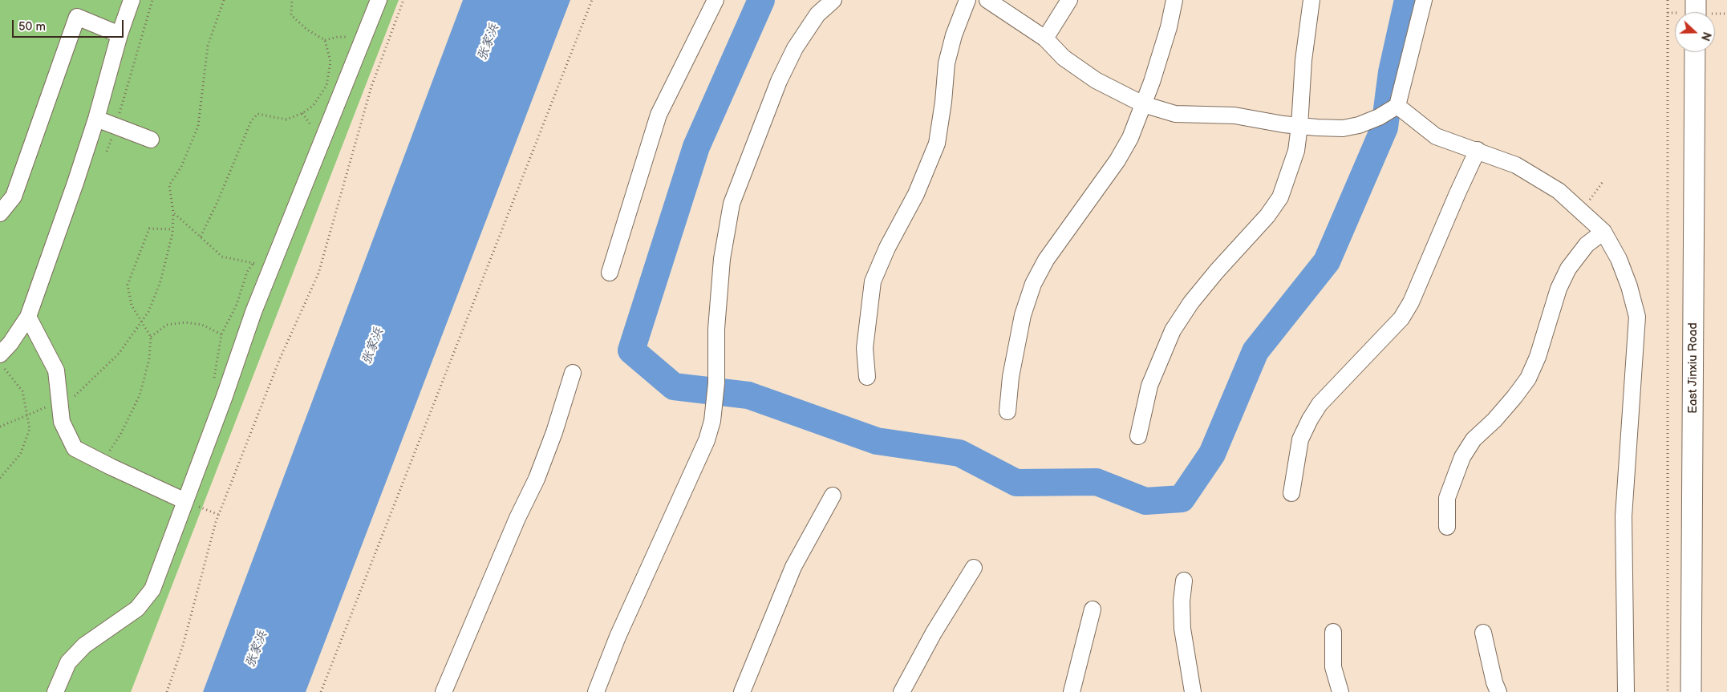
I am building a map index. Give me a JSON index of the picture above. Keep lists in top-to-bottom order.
{
  "streets": {
    "main road": ["East Jinxiu Road"]
  },
  "water": ["张家浜"],
  "scale_bar": "50 m",
  "north": "right"
}
